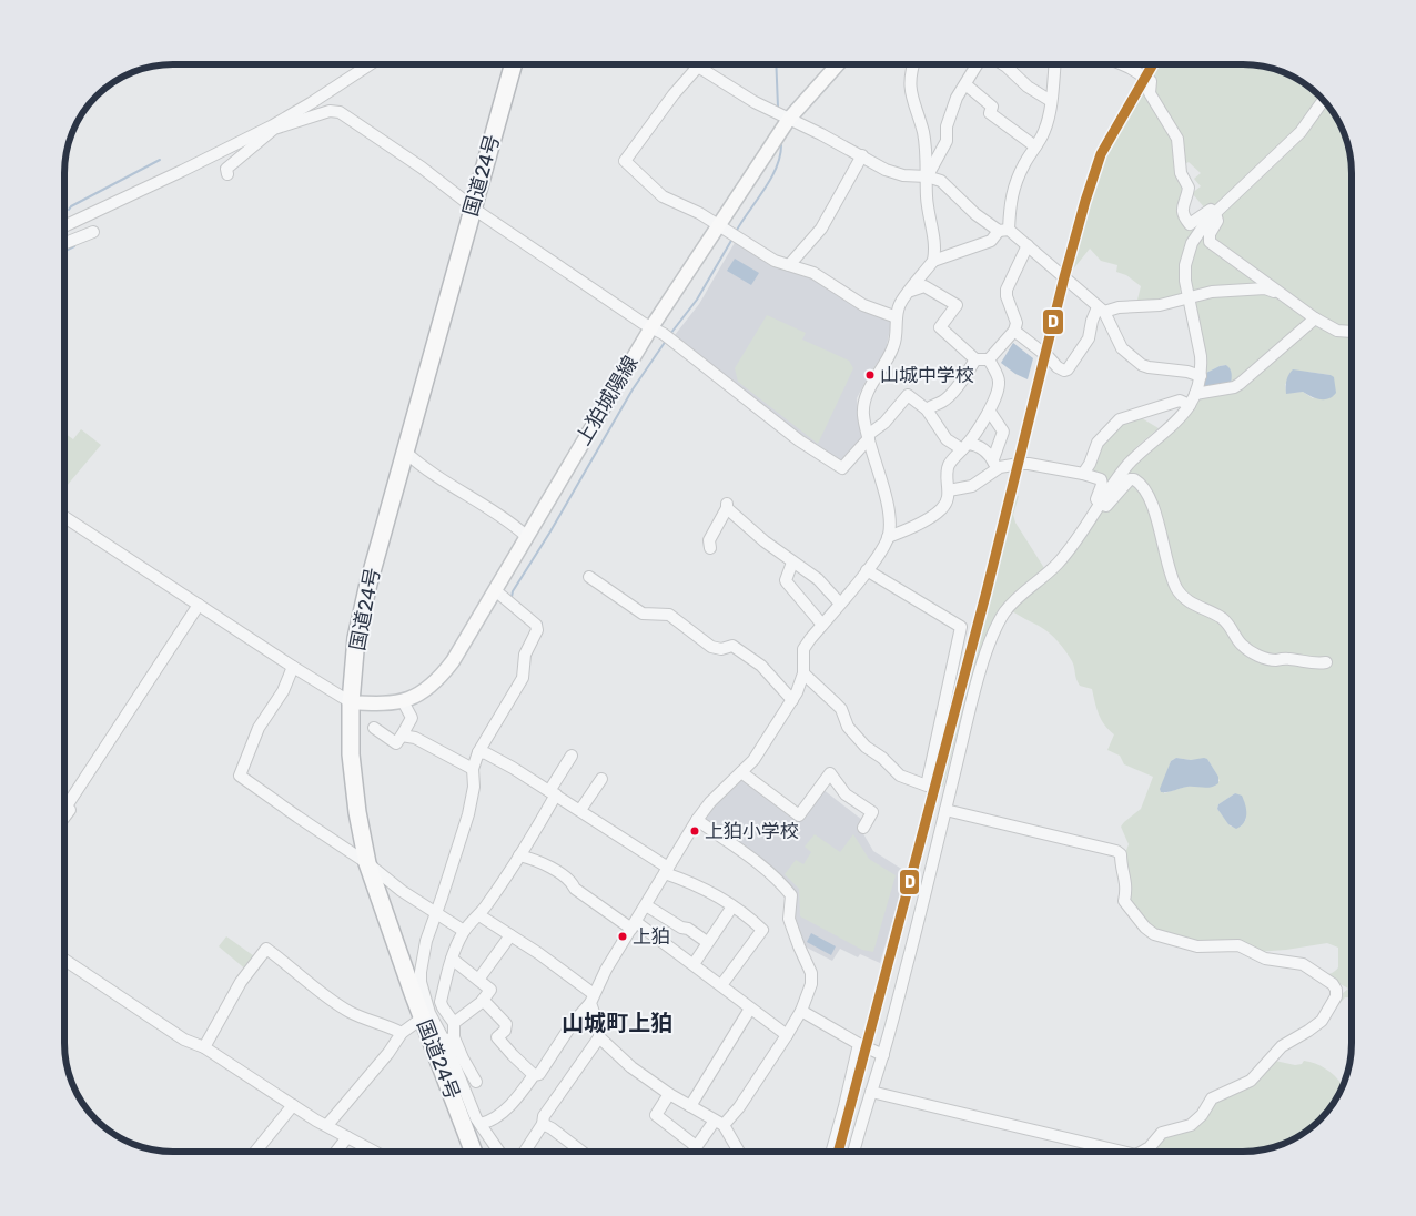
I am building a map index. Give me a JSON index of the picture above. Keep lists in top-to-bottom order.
{
  "streets": {
    "highway": ["国道24号"],
    "main road": ["上狛城陽線"]
  },
  "crossings": [
    ["国道24号", "上狛城陽線"]
  ],
  "districts": ["山城町上狛"],
  "places": ["山城中学校", "上狛小学校", "上狛"],
  "lines": ["transit line D"]
}
